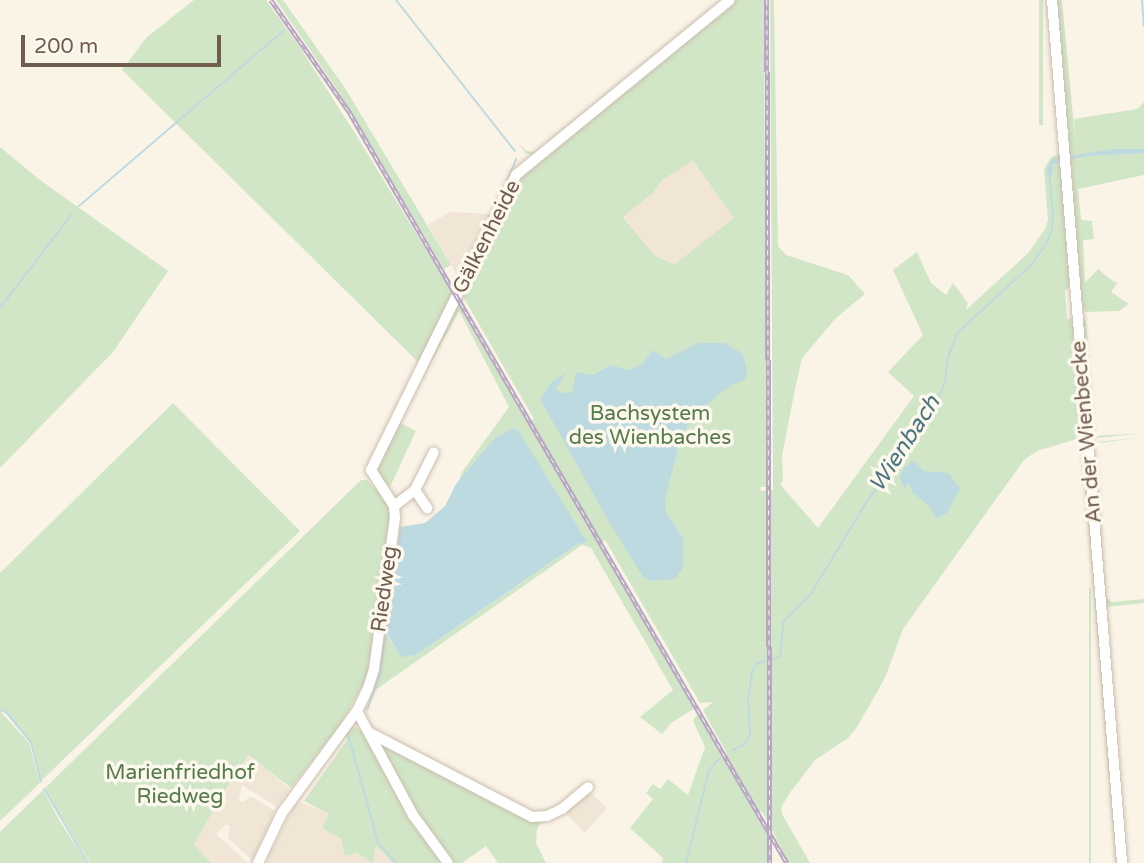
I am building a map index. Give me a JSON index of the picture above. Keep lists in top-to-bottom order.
{
  "streets": {
    "street": ["Gälkenheide", "An der Wienbecke", "Riedweg"]
  },
  "crossings": [
    ["Gälkenheide", "Riedweg"]
  ],
  "water": ["Wienbach"],
  "parks": ["Bachsystem des Wienbaches", "Marienfriedhof Riedweg"],
  "scale_bar": "200 m"
}
